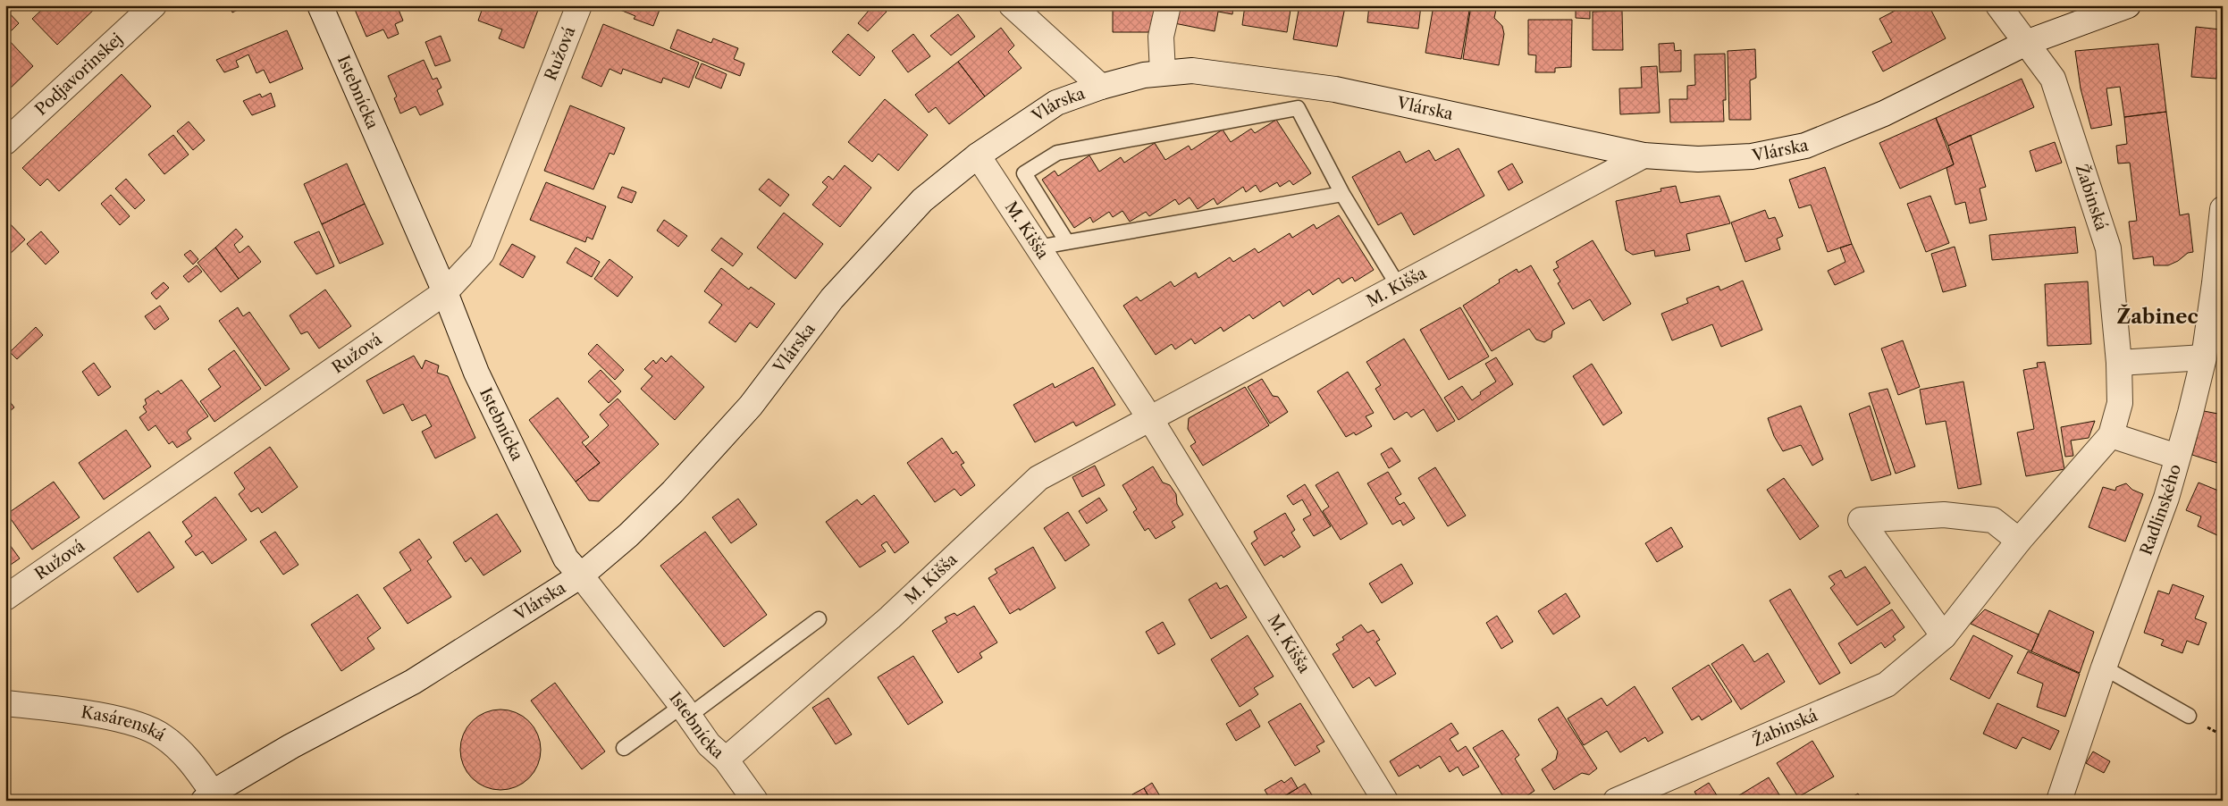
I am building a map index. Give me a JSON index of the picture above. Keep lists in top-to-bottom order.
{
  "streets": {
    "street": [
      "Ružová",
      "Podjavorinskej",
      "Istebnícka",
      "Vlárska",
      "Žabinská",
      "M. Kišša",
      "Radlinského",
      "Kasárenská"
    ]
  },
  "crossings": [
    ["Ružová", "Istebnícka"],
    ["Istebnícka", "Vlárska"],
    ["Istebnícka", "M. Kišša"],
    ["Vlárska", "Žabinská"],
    ["Vlárska", "M. Kišša"],
    ["Vlárska", "Kasárenská"]
  ],
  "districts": ["Žabinec"]
}
